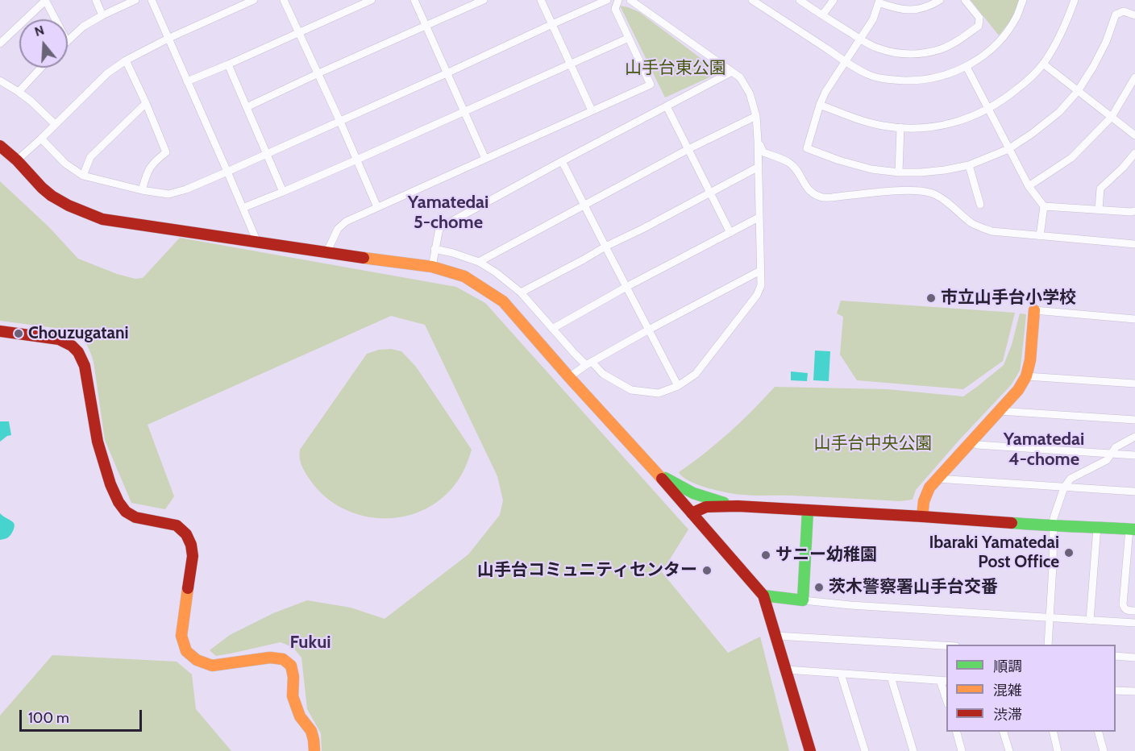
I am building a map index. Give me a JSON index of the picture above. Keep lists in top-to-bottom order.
{
  "districts": ["Yamatedai 5-chome", "Yamatedai 4-chome", "Fukui"],
  "parks": ["山手台東公園", "山手台中央公園"],
  "places": [
    "市立山手台小学校",
    "Chouzugatani",
    "Ibaraki Yamatedai Post Office",
    "サニー幼稚園",
    "山手台コミュニティセンター",
    "茨木警察署山手台交番"
  ],
  "legend": ["順調", "混雑", "渋滞"],
  "scale_bar": "100 m",
  "north": "top"
}
